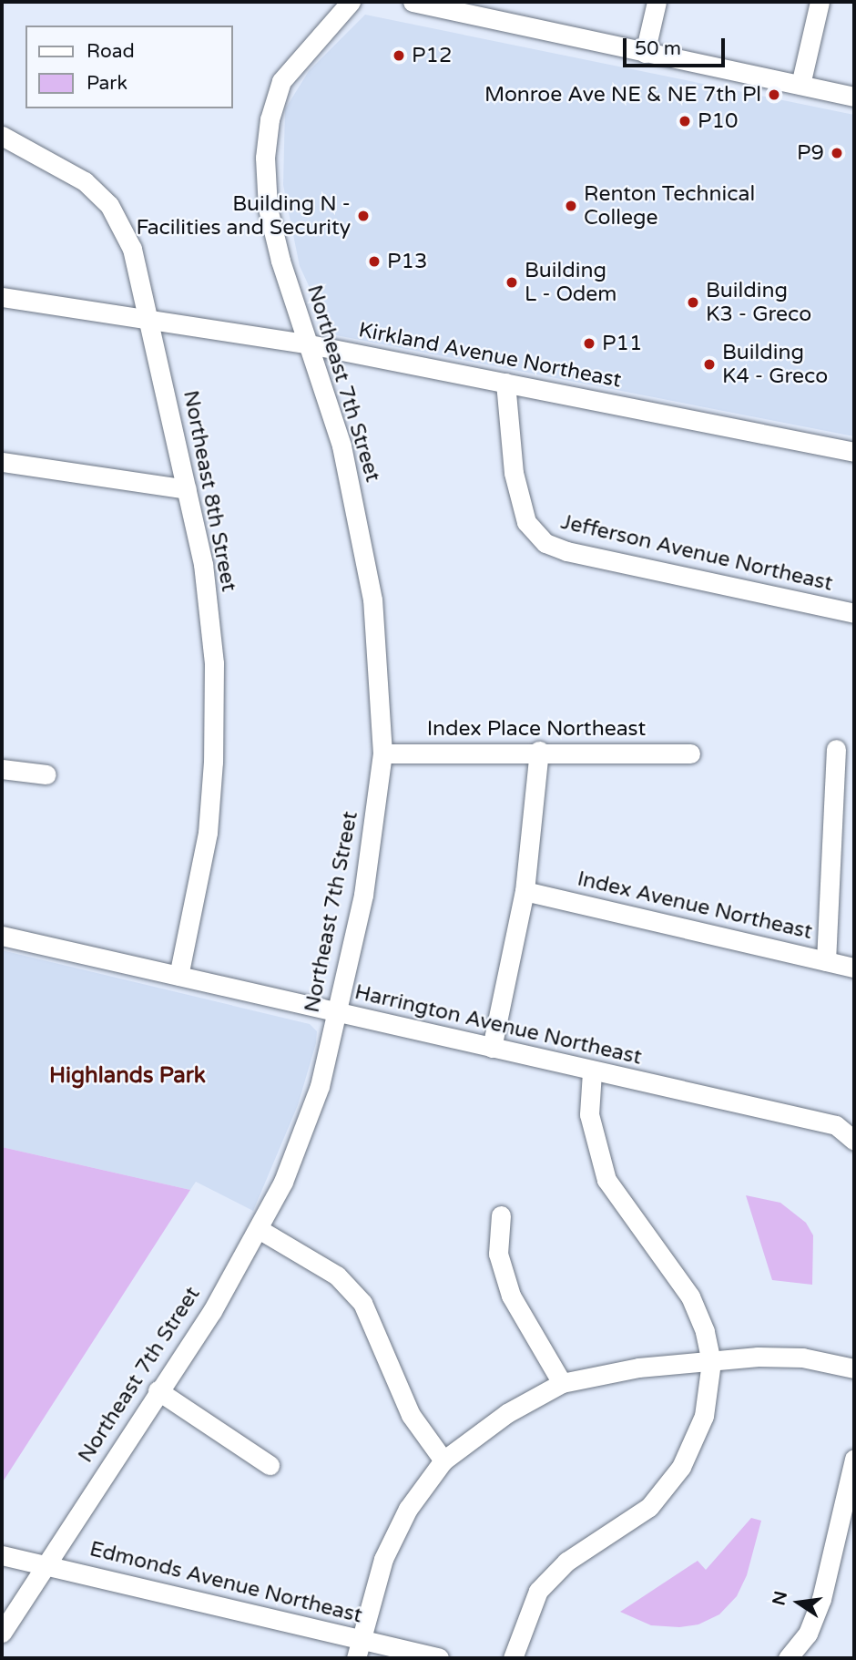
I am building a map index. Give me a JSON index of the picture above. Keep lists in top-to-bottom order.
{
  "streets": {
    "street": [
      "Kirkland Avenue Northeast",
      "Northeast 7th Street",
      "Northeast 8th Street",
      "Jefferson Avenue Northeast",
      "Index Place Northeast",
      "Index Avenue Northeast",
      "Harrington Avenue Northeast",
      "Edmonds Avenue Northeast"
    ]
  },
  "crossings": [
    ["Kirkland Avenue Northeast", "Northeast 7th Street"],
    ["Kirkland Avenue Northeast", "Northeast 8th Street"],
    ["Kirkland Avenue Northeast", "Jefferson Avenue Northeast"],
    ["Northeast 7th Street", "Index Place Northeast"],
    ["Northeast 7th Street", "Harrington Avenue Northeast"],
    ["Northeast 7th Street", "Edmonds Avenue Northeast"],
    ["Northeast 8th Street", "Harrington Avenue Northeast"]
  ],
  "districts": ["Highlands Park"],
  "places": [
    "P12",
    "Monroe Ave NE & NE 7th Pl",
    "P10",
    "P9",
    "Renton Technical College",
    "Building N - Facilities and Security",
    "P13",
    "Building L - Odem",
    "Building K3 - Greco",
    "P11",
    "Building K4 - Greco"
  ],
  "legend": ["Road", "Park"],
  "scale_bar": "50 m",
  "north": "left"
}
